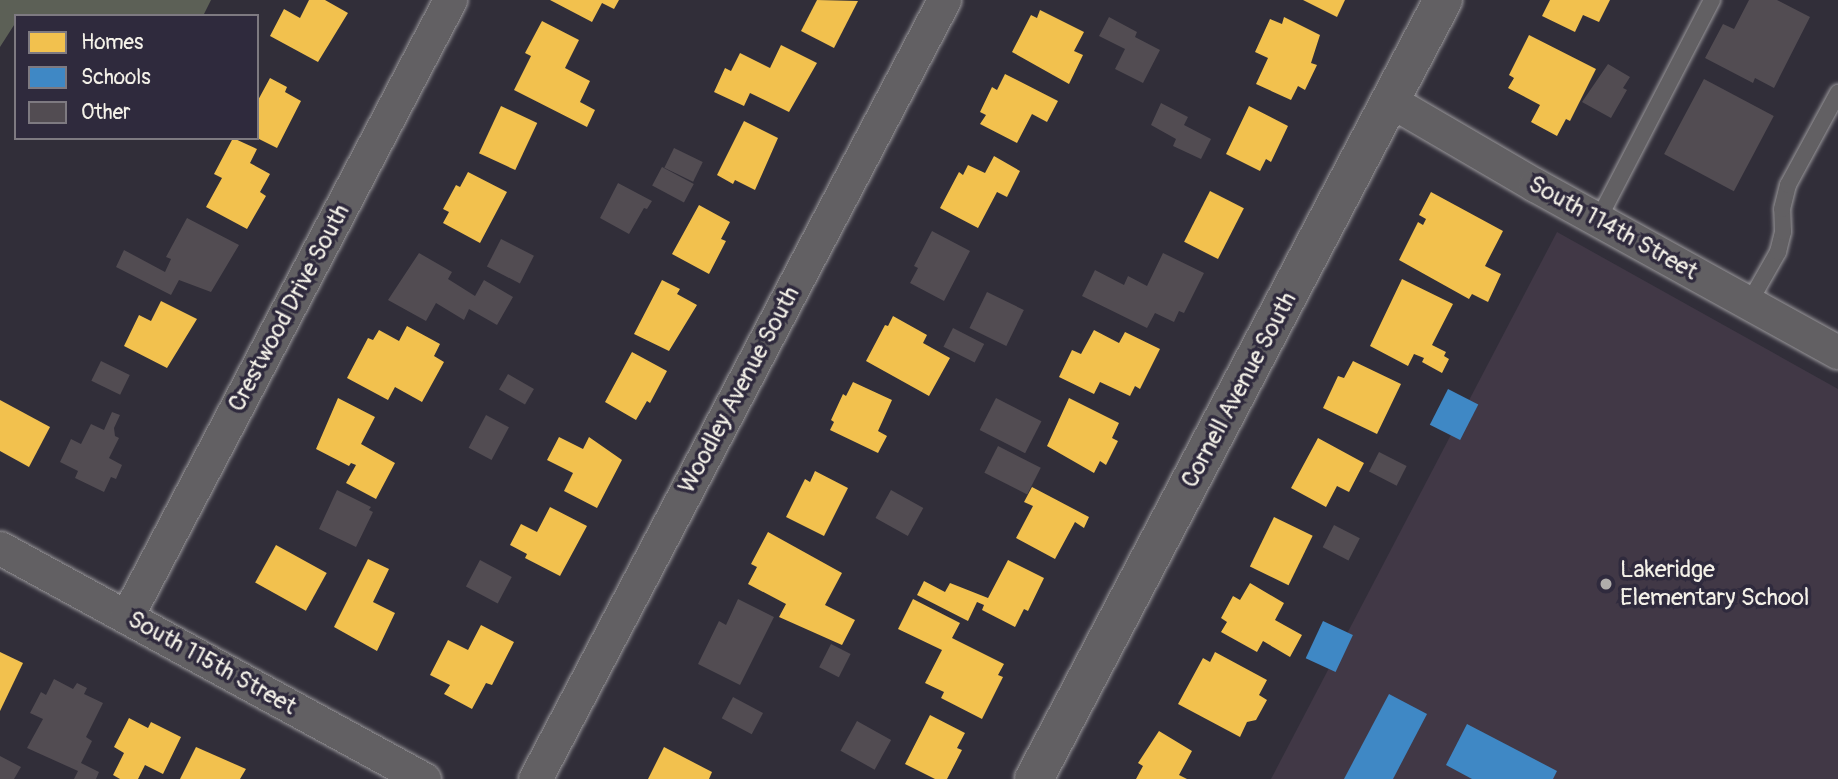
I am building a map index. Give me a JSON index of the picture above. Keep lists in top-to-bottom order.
{
  "streets": {
    "street": [
      "South 114th Street",
      "Crestwood Drive South",
      "Woodley Avenue South",
      "Cornell Avenue South",
      "South 115th Street"
    ]
  },
  "crossings": [
    ["South 114th Street", "Cornell Avenue South"],
    ["Crestwood Drive South", "South 115th Street"]
  ],
  "places": ["Lakeridge Elementary School"],
  "legend": ["Homes", "Schools", "Other"]
}
